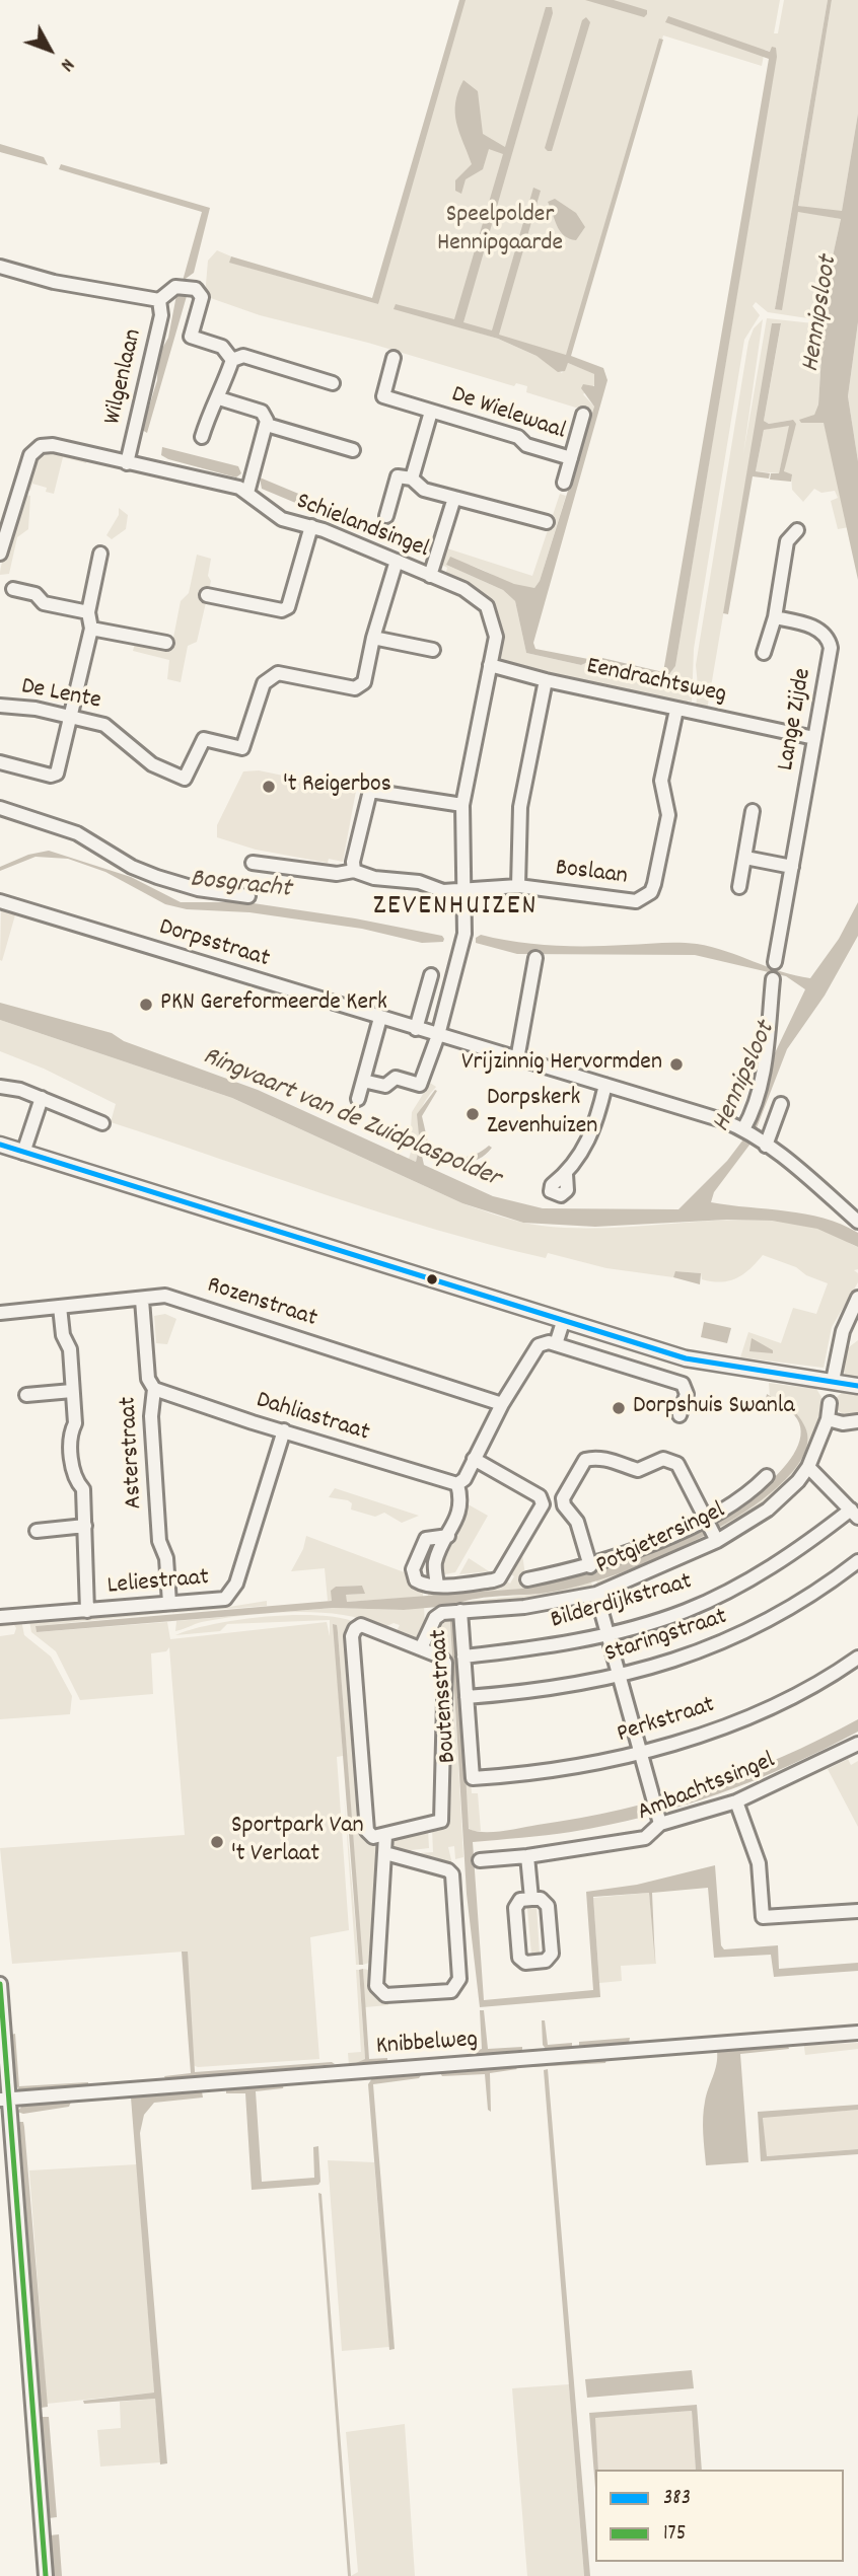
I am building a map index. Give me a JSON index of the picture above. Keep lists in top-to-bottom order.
{
  "streets": {
    "street": [
      "Wilgenlaan",
      "De Wielewaal",
      "Schielandsingel",
      "Eendrachtsweg",
      "De Lente",
      "Lange Zijde",
      "Boslaan",
      "Dorpsstraat",
      "Rozenstraat",
      "Dahliastraat",
      "Asterstraat",
      "Potgietersingel",
      "Leliestraat",
      "Bilderdijkstraat",
      "Staringstraat",
      "Boutensstraat",
      "Perkstraat",
      "Ambachtssingel",
      "Knibbelweg"
    ]
  },
  "crossings": [
    ["Wilgenlaan", "Schielandsingel"],
    ["Schielandsingel", "Eendrachtsweg"],
    ["Schielandsingel", "Boslaan"],
    ["Schielandsingel", "Dorpsstraat"],
    ["Eendrachtsweg", "Lange Zijde"],
    ["Eendrachtsweg", "Boslaan"],
    ["Rozenstraat", "Asterstraat"],
    ["Dahliastraat", "Asterstraat"],
    ["Dahliastraat", "Leliestraat"],
    ["Asterstraat", "Leliestraat"],
    ["Potgietersingel", "Boutensstraat"],
    ["Bilderdijkstraat", "Boutensstraat"],
    ["Staringstraat", "Boutensstraat"],
    ["Boutensstraat", "Perkstraat"]
  ],
  "districts": ["ZEVENHUIZEN"],
  "water": ["Hennipsloot", "Bosgracht", "Ringvaart van de Zuidplaspolder"],
  "parks": ["Speelpolder Hennipgaarde"],
  "places": [
    "'t Reigerbos",
    "PKN Gereformeerde Kerk",
    "Vrijzinnig Hervormden",
    "Dorpskerk Zevenhuizen",
    "Dorpshuis Swanla",
    "Sportpark Van 't Verlaat"
  ],
  "lines": ["transit line 383", "transit line 175"],
  "legend": ["383", "175"],
  "north": "bottom right"
}
